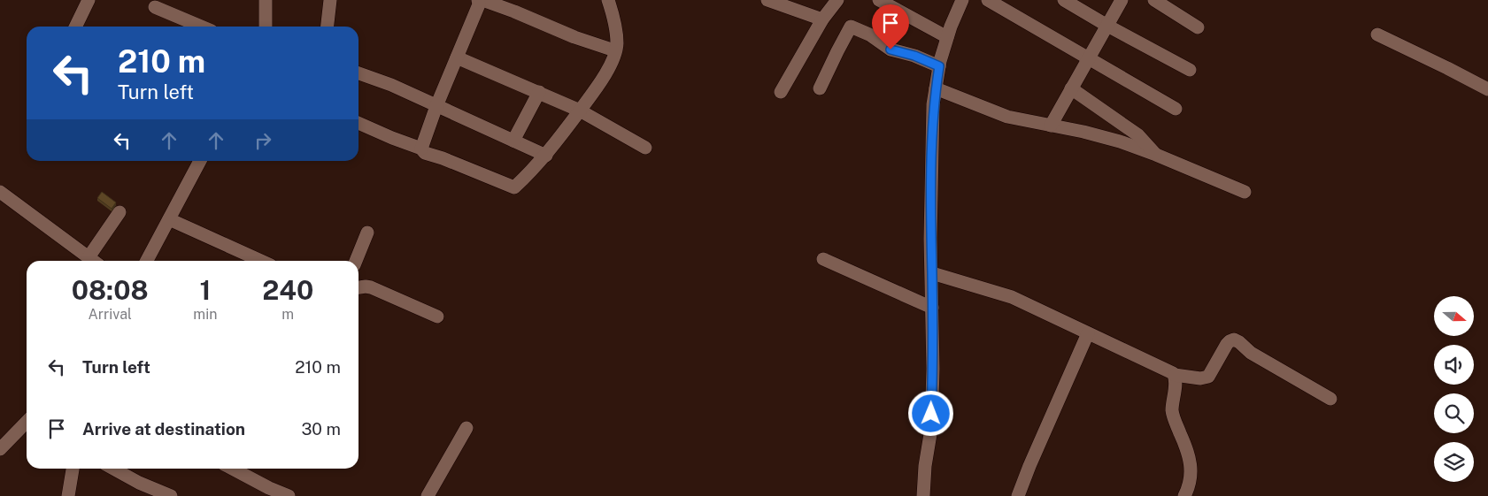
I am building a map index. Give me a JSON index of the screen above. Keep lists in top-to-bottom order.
{
  "north": "right",
  "page": {
    "turn": ["210 m", "Turn left"],
    "eta": [
      "08:08",
      "Arrival",
      "1",
      "min",
      "240",
      "m"
    ],
    "list": [
      {
        "name": "Turn left",
        "value": "210 m"
      },
      {
        "name": "Arrive at destination",
        "value": "30 m"
      }
    ]
  }
}
